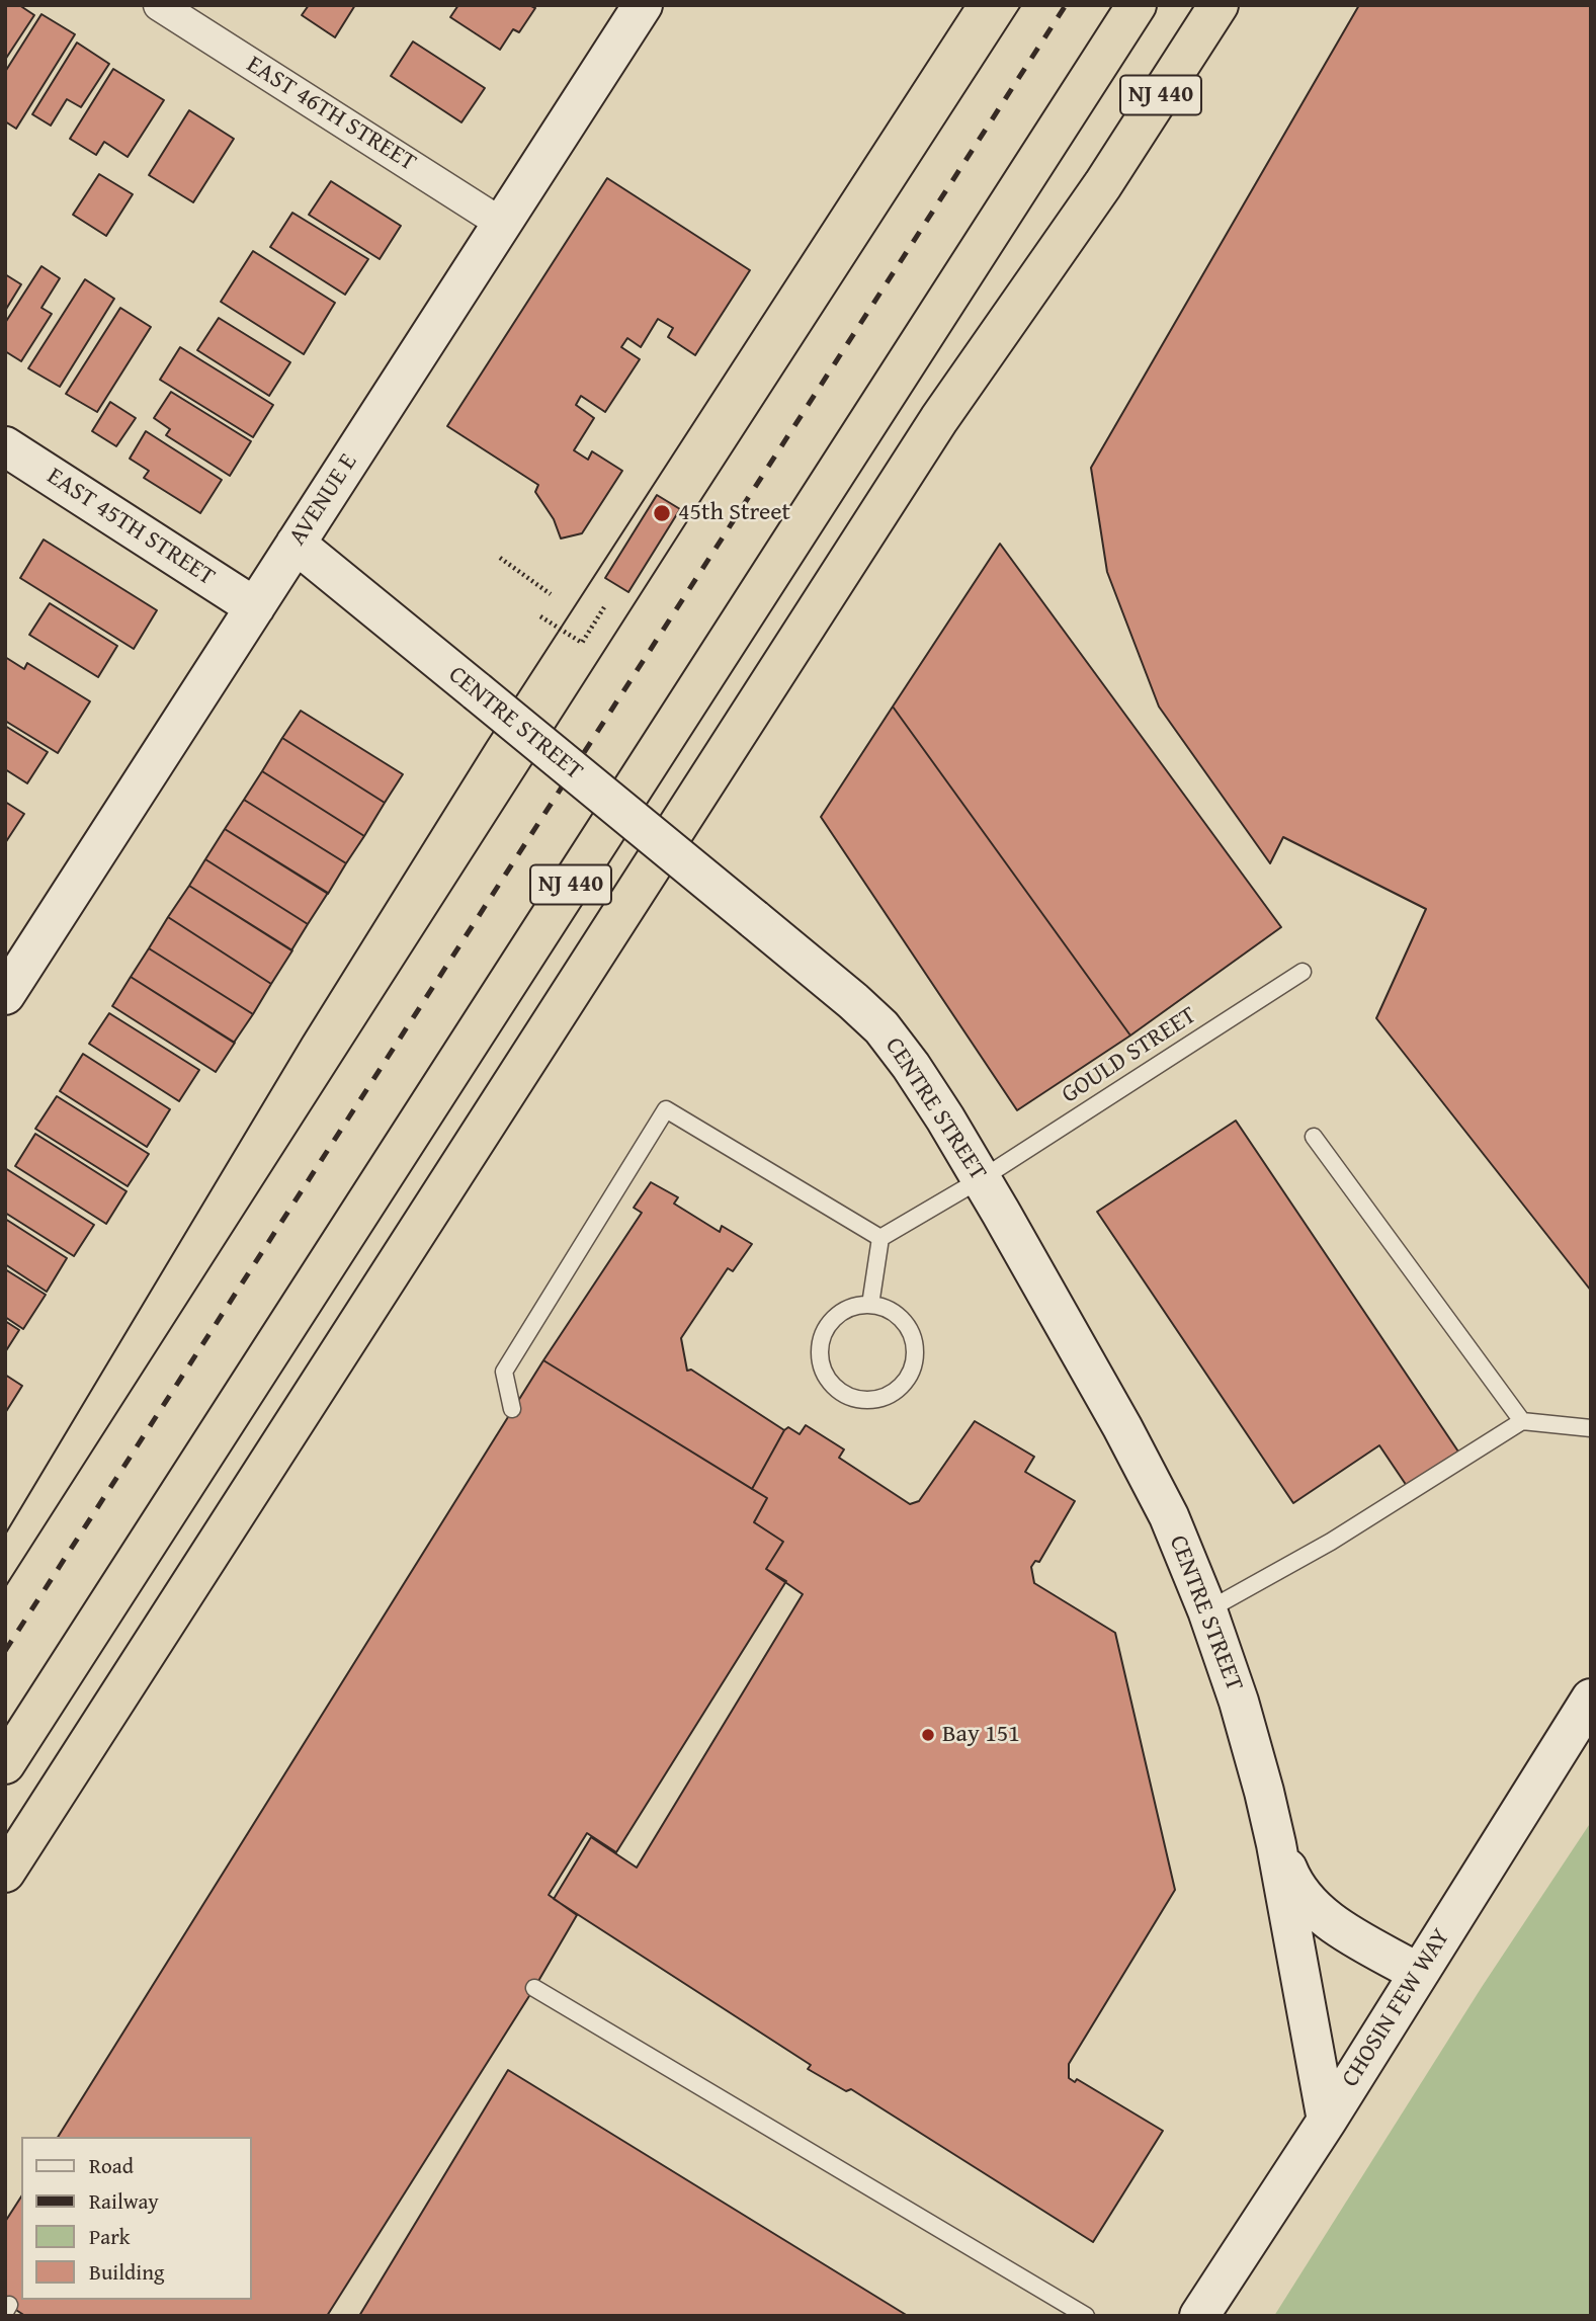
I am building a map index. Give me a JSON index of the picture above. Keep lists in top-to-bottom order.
{
  "streets": {
    "highway": ["NJ 440"],
    "street": [
      "EAST 46TH STREET",
      "AVENUE E",
      "EAST 45TH STREET",
      "CENTRE STREET",
      "CHOSIN FEW WAY"
    ],
    "lane": ["GOULD STREET"]
  },
  "crossings": [
    ["EAST 46TH STREET", "AVENUE E"],
    ["AVENUE E", "EAST 45TH STREET"],
    ["AVENUE E", "CENTRE STREET"],
    ["CENTRE STREET", "GOULD STREET"],
    ["CENTRE STREET", "CHOSIN FEW WAY"]
  ],
  "places": ["45th Street", "Bay 151"],
  "legend": [
    "Road",
    "Railway",
    "Park",
    "Building"
  ]
}
